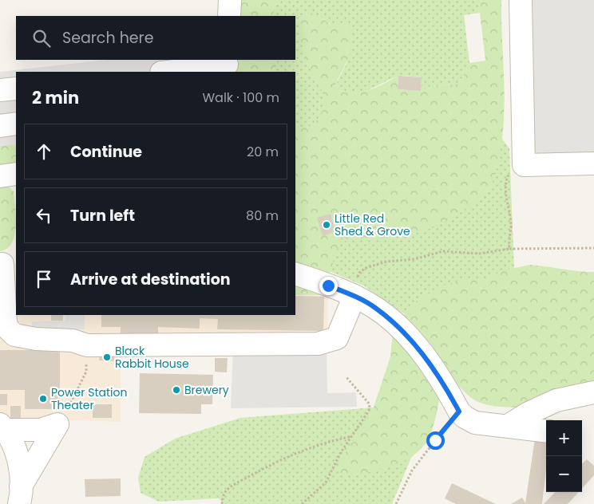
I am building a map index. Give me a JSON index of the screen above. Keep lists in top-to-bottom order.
{
  "places": [
    "Little Red Shed & Grove",
    "Black Rabbit House",
    "Brewery",
    "Power Station Theater"
  ],
  "page": {
    "search": "Search here",
    "heading": ["2 min", "Walk · 100 m"],
    "list": [
      ["Continue", "20 m"],
      ["Turn left", "80 m"],
      "Arrive at destination"
    ],
    "map_buttons": ["+", "−"]
  }
}
